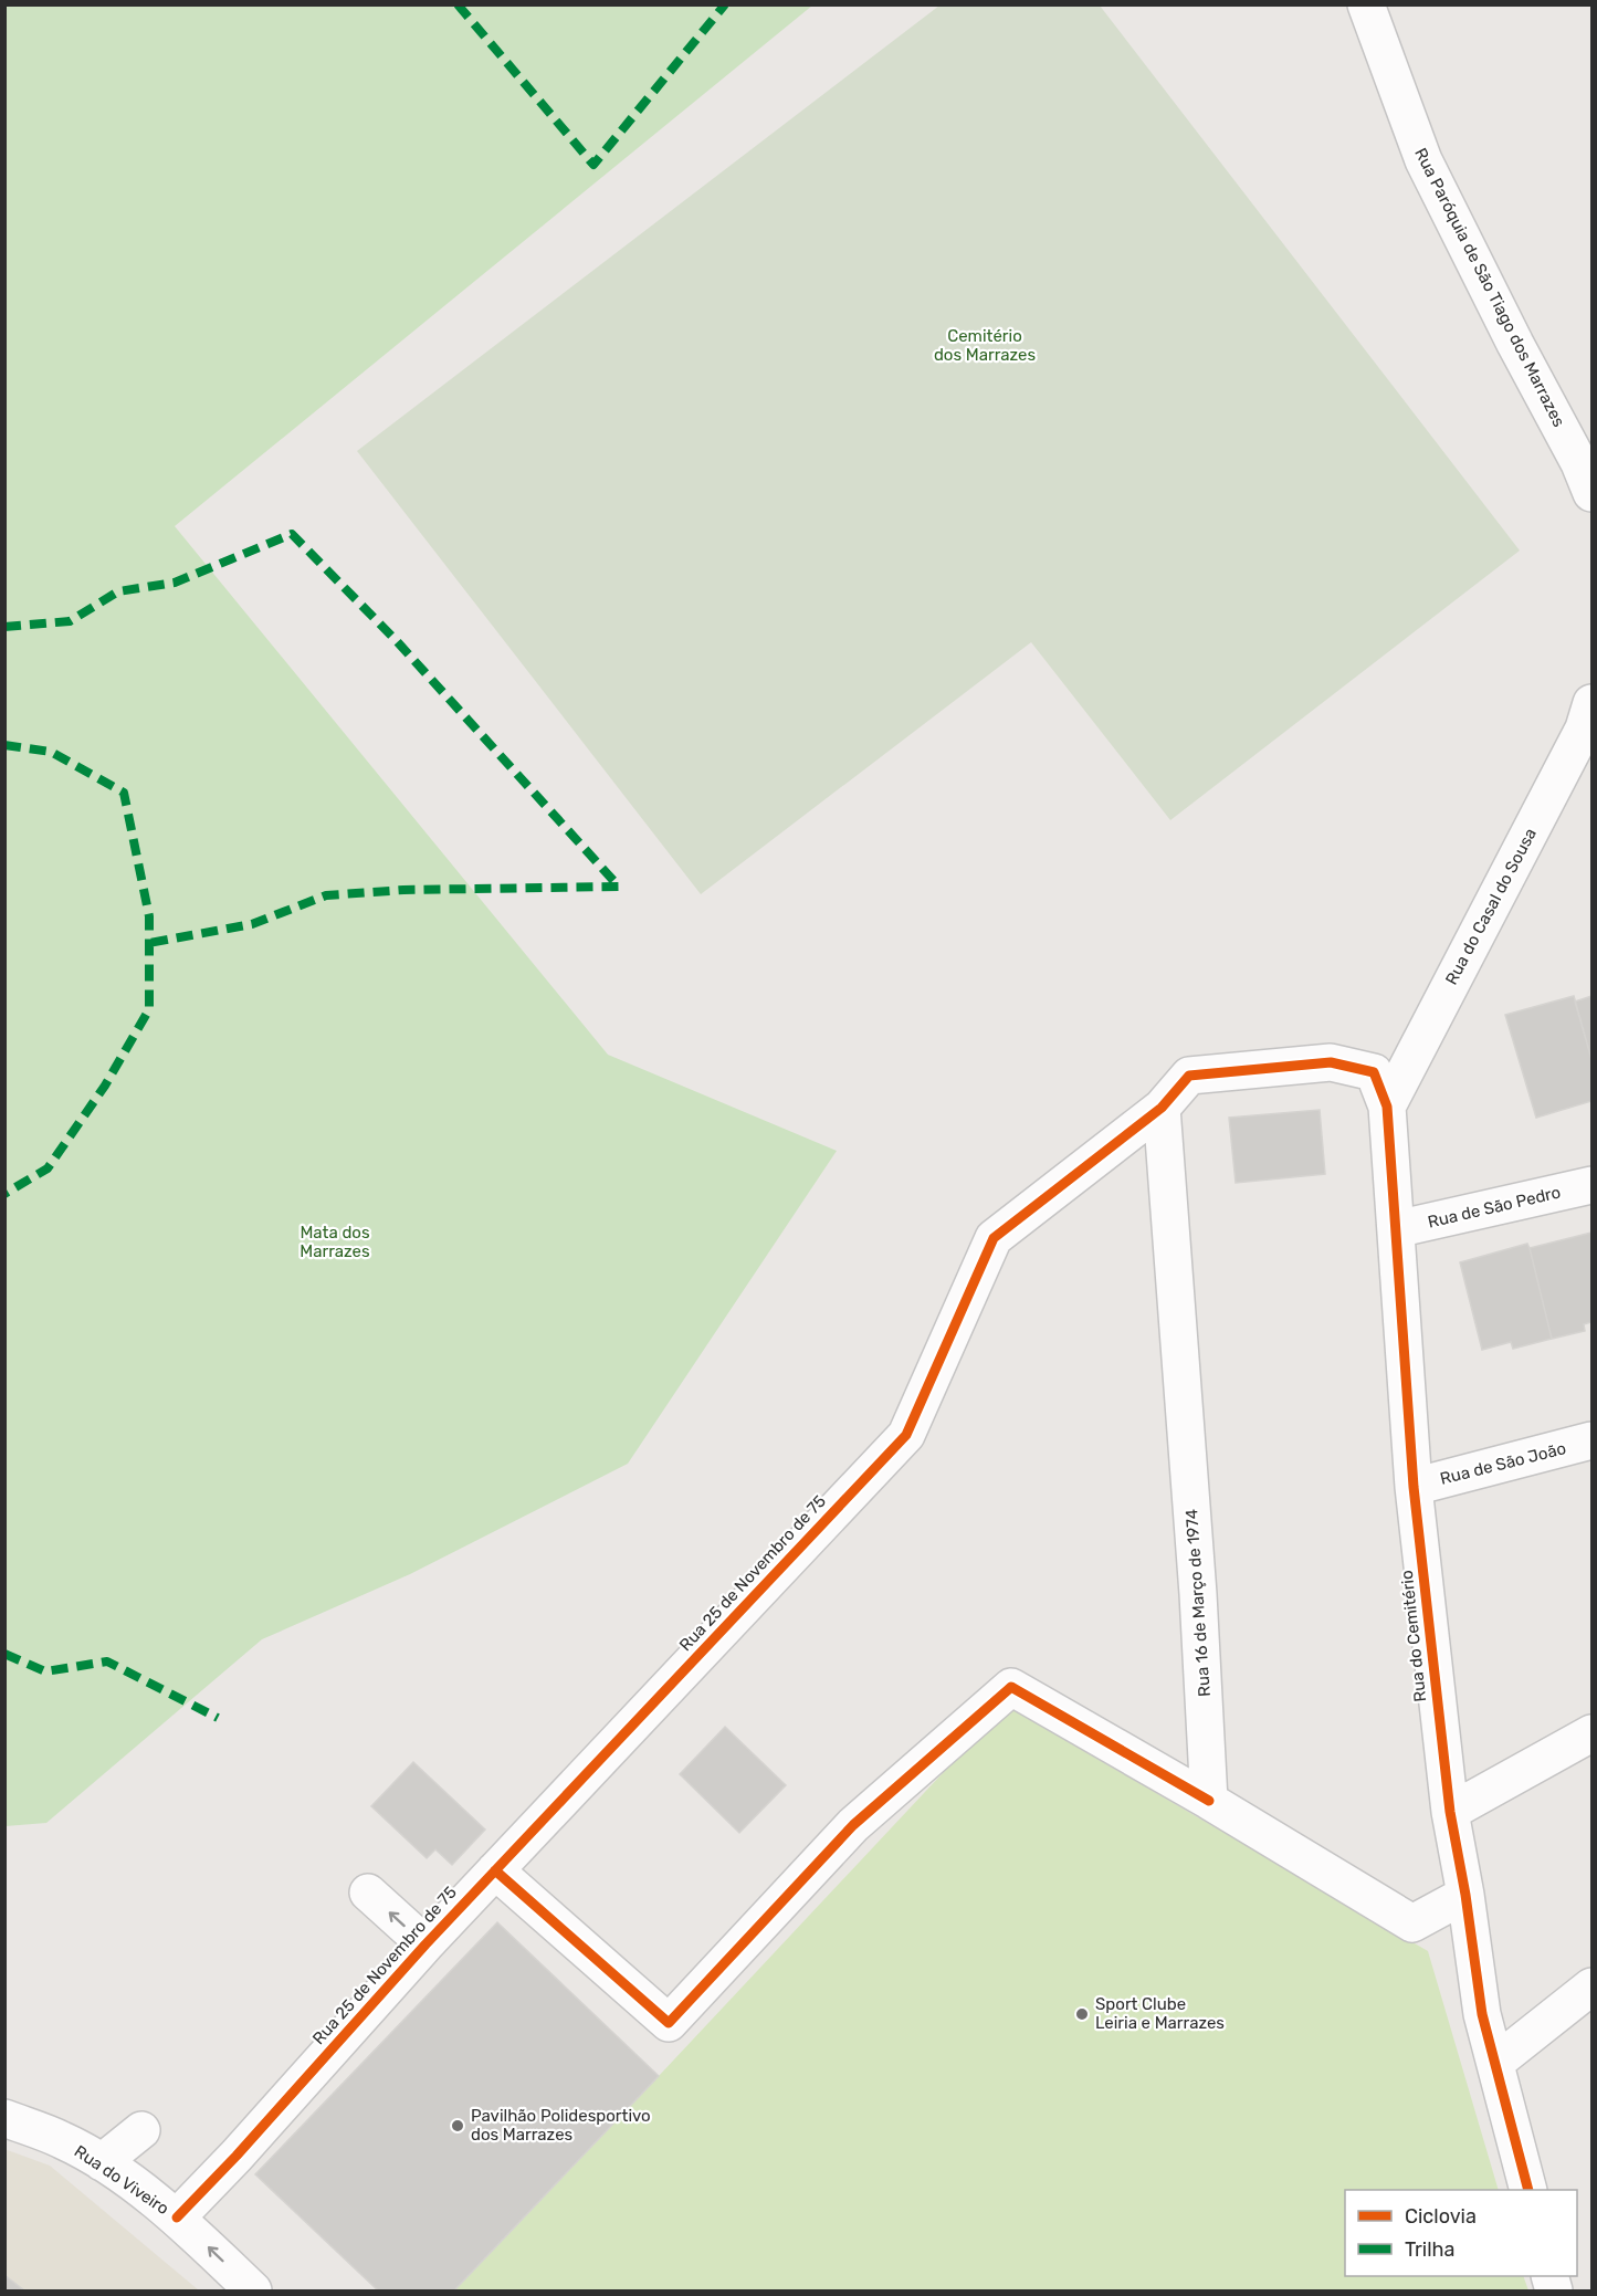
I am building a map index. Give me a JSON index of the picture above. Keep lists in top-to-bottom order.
{
  "streets": {
    "street": [
      "Rua Paróquia de São Tiago dos Marrazes",
      "Rua do Casal do Sousa",
      "Rua de São Pedro",
      "Rua de São João",
      "Rua 25 de Novembro de 75",
      "Rua 16 de Março de 1974",
      "Rua do Cemitério",
      "Rua do Viveiro"
    ]
  },
  "crossings": [
    ["Rua do Casal do Sousa", "Rua do Cemitério"],
    ["Rua de São Pedro", "Rua do Cemitério"],
    ["Rua de São João", "Rua do Cemitério"],
    ["Rua 25 de Novembro de 75", "Rua 16 de Março de 1974"],
    ["Rua 25 de Novembro de 75", "Rua do Cemitério"],
    ["Rua 25 de Novembro de 75", "Rua do Viveiro"]
  ],
  "parks": ["Cemitério dos Marrazes", "Mata dos Marrazes"],
  "places": ["Sport Clube Leiria e Marrazes", "Pavilhão Polidesportivo dos Marrazes"],
  "legend": ["Ciclovia", "Trilha"]
}
